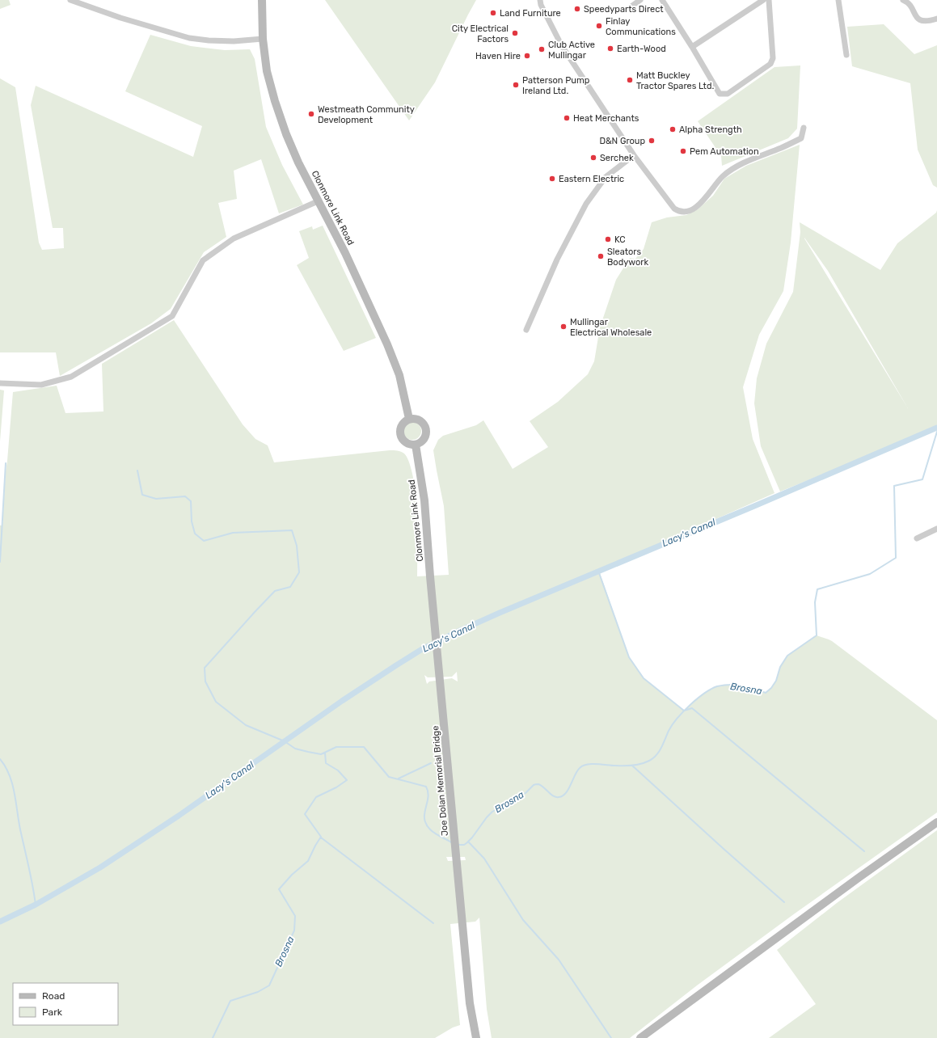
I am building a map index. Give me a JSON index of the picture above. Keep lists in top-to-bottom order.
{
  "streets": {
    "main road": ["Clonmore Link Road", "Joe Dolan Memorial Bridge"]
  },
  "crossings": [
    ["Clonmore Link Road", "Joe Dolan Memorial Bridge"]
  ],
  "water": ["Lacy's Canal", "Brosna"],
  "places": [
    "Speedyparts Direct",
    "Land Furniture",
    "Finlay Communications",
    "City Electrical Factors",
    "Earth-Wood",
    "Club Active Mullingar",
    "Haven Hire",
    "Matt Buckley Tractor Spares Ltd.",
    "Patterson Pump Ireland Ltd.",
    "Westmeath Community Development",
    "Heat Merchants",
    "Alpha Strength",
    "D&N Group",
    "Pem Automation",
    "Serchek",
    "Eastern Electric",
    "KC",
    "Sleators Bodywork",
    "Mullingar Electrical Wholesale"
  ],
  "legend": ["Road", "Park"]
}
